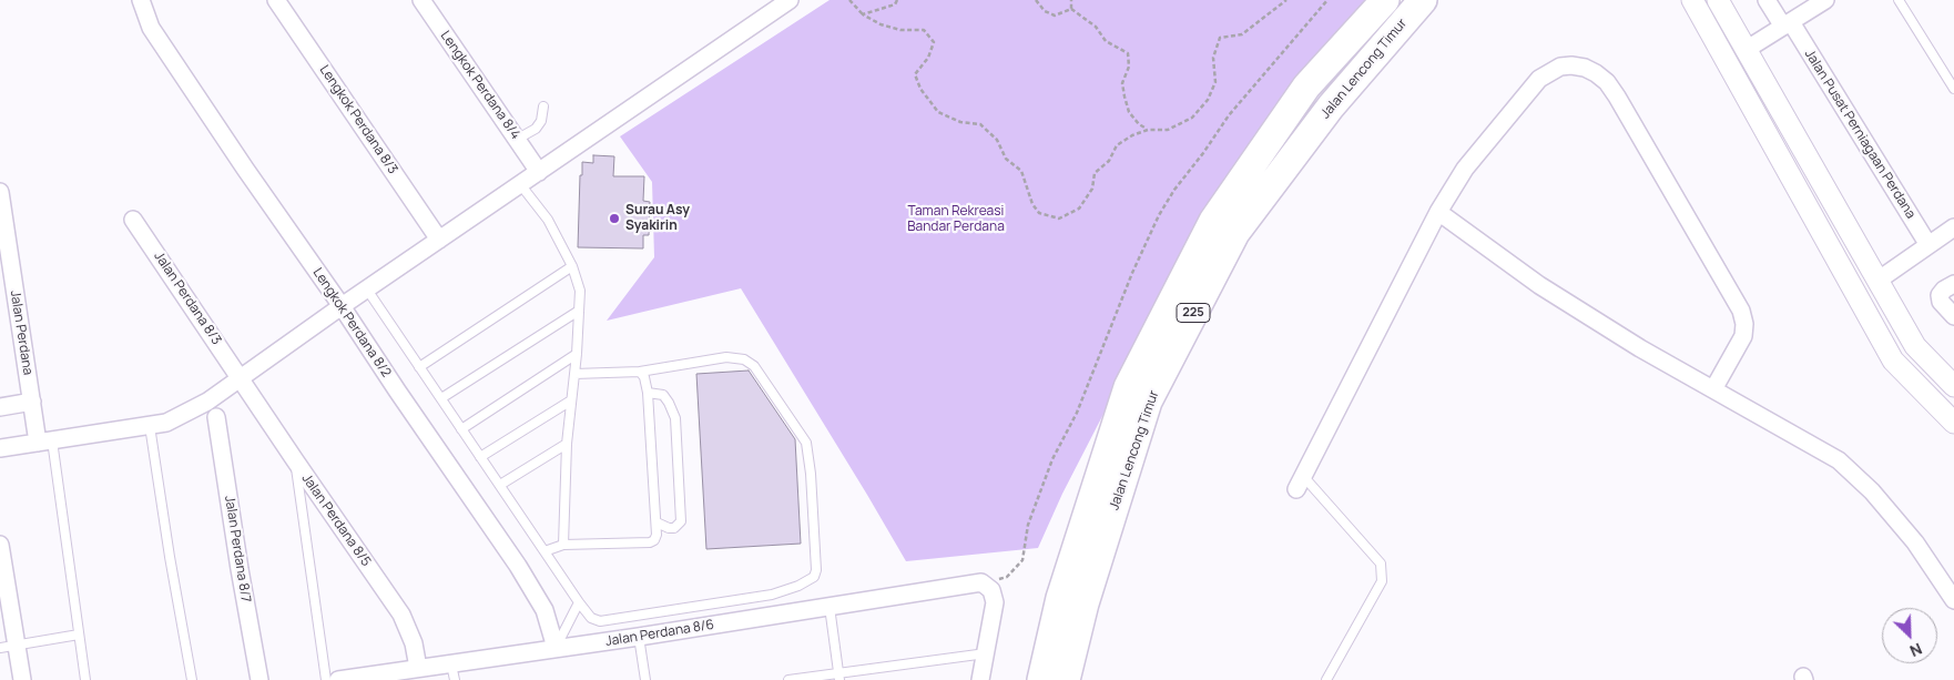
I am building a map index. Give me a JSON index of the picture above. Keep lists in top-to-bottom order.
{
  "streets": {
    "highway": ["Jalan Lencong Timur", "225"],
    "street": [
      "Lengkok Perdana 8/4",
      "Lengkok Perdana 8/3",
      "Jalan Pusat Perniagaan Perdana",
      "Jalan Perdana 8/3",
      "Lengkok Perdana 8/2",
      "Jalan Perdana",
      "Jalan Perdana 8/5",
      "Jalan Perdana 8/7",
      "Jalan Perdana 8/6"
    ]
  },
  "crossings": [
    ["Jalan Perdana 8/3", "Jalan Perdana 8/5"],
    ["Lengkok Perdana 8/2", "Jalan Perdana 8/6"],
    ["Jalan Perdana 8/5", "Jalan Perdana 8/6"]
  ],
  "parks": ["Taman Rekreasi Bandar Perdana"],
  "places": ["Surau Asy Syakirin"],
  "north": "bottom right"
}
